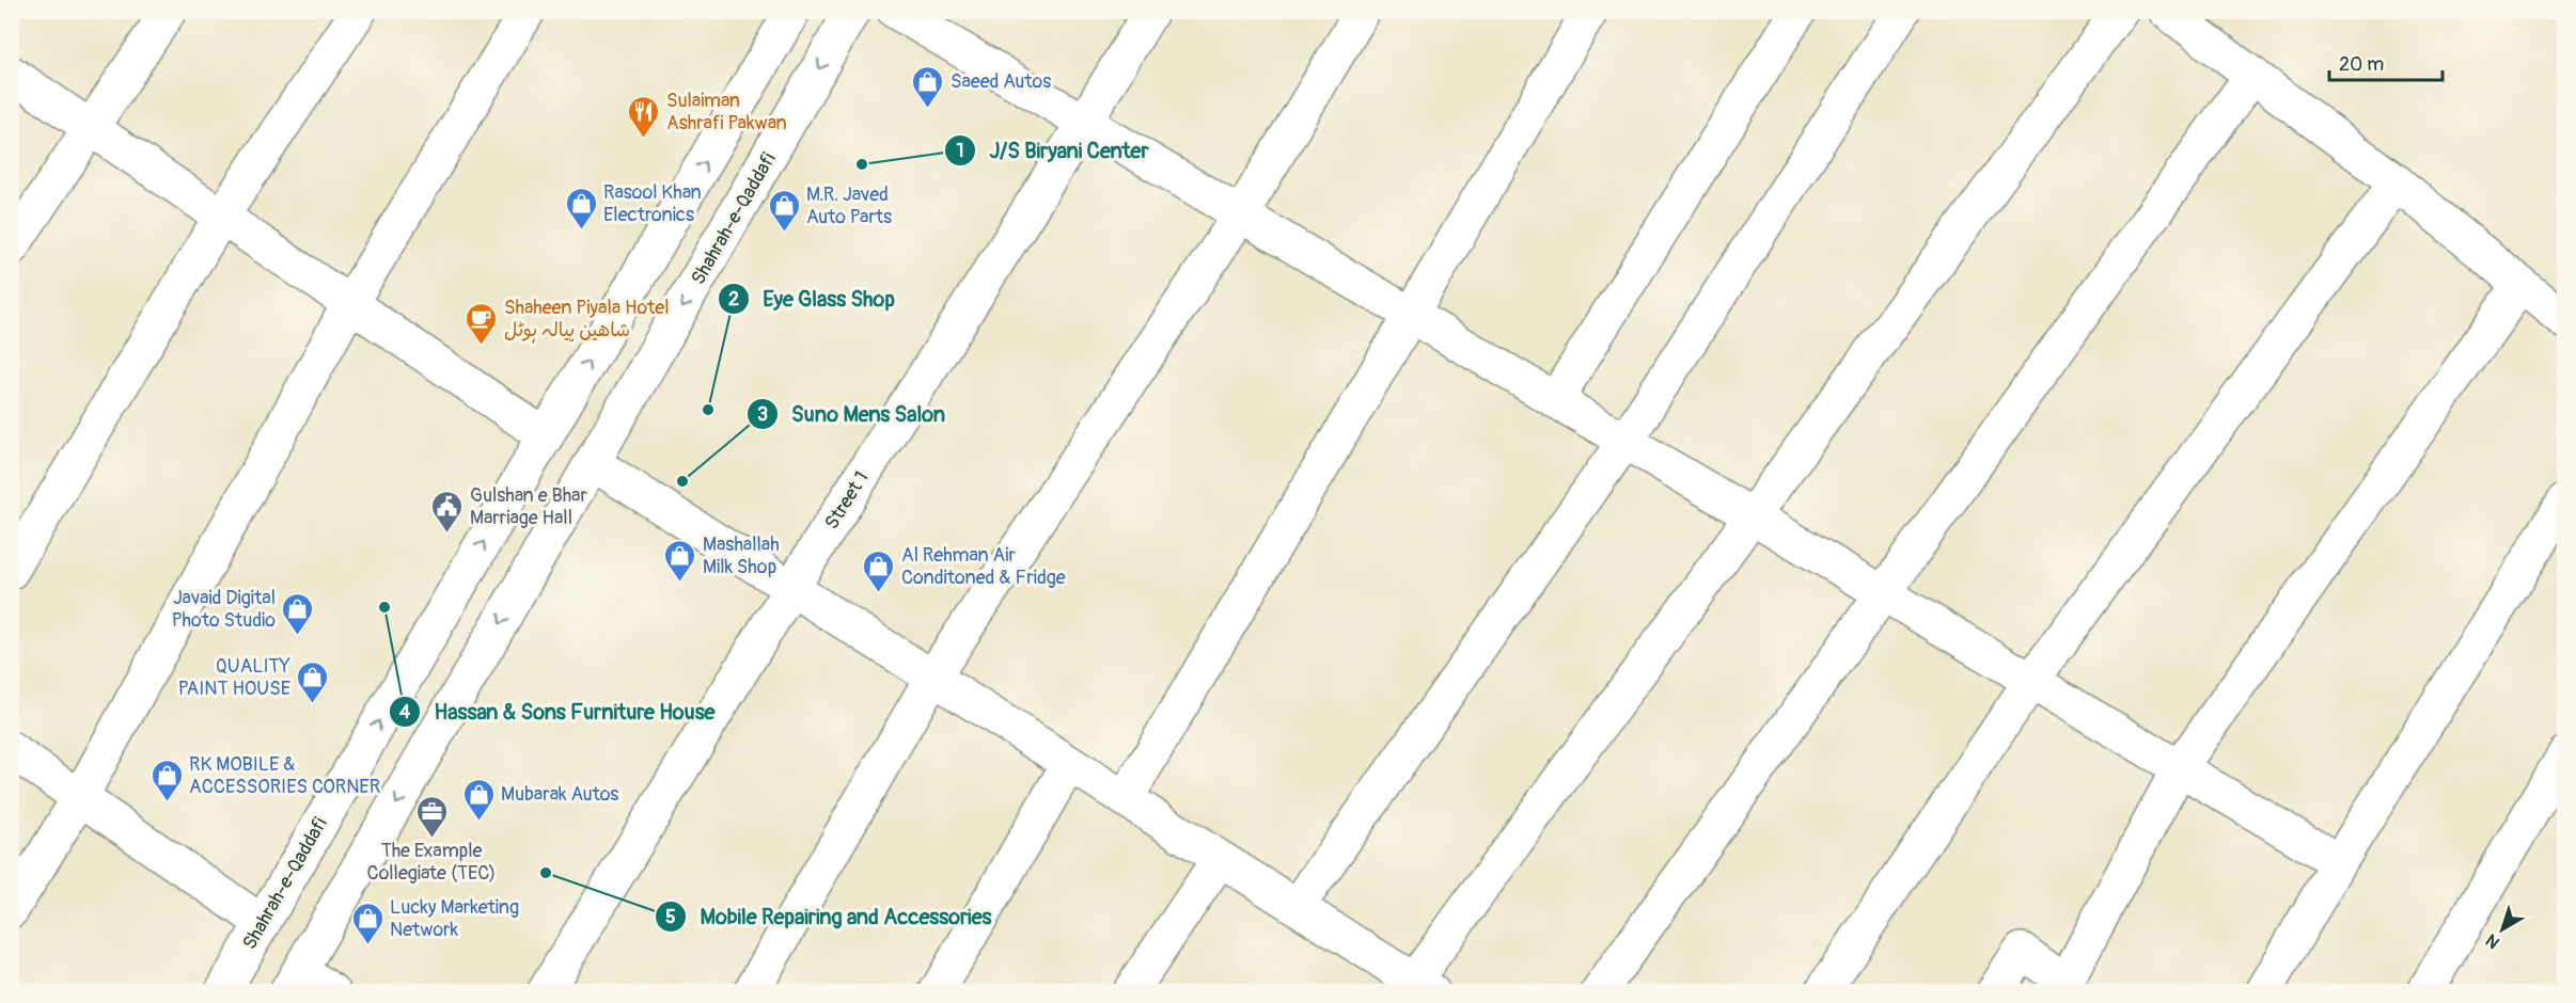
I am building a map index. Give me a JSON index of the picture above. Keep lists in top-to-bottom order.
{
  "streets": {
    "street": ["Shahrah-e-Qaddafi", "Street 1"]
  },
  "places": {
    "shop": [
      "Saeed Autos",
      "Rasool Khan Electronics",
      "M.R. Javed Auto Parts",
      "Mashallah Milk Shop",
      "Al Rehman Air Conditoned & Fridge",
      "Javaid Digital Photo Studio",
      "QUALITY PAINT HOUSE",
      "RK MOBILE & ACCESSORIES CORNER",
      "Mubarak Autos",
      "Lucky Marketing Network"
    ],
    "restaurant": ["Sulaiman Ashrafi Pakwan"],
    "other": [
      "J/S Biryani Center",
      "Eye Glass Shop",
      "Suno Mens Salon",
      "Hassan & Sons Furniture House",
      "Mobile Repairing and Accessories"
    ],
    "cafe": ["Shaheen Piyala Hotel شاھین پیالہ ہوٹل"],
    "public building": ["Gulshan e Bhar Marriage Hall"],
    "office": ["The Example Collegiate (TEC)"]
  },
  "scale_bar": "20 m",
  "north": "bottom left"
}
